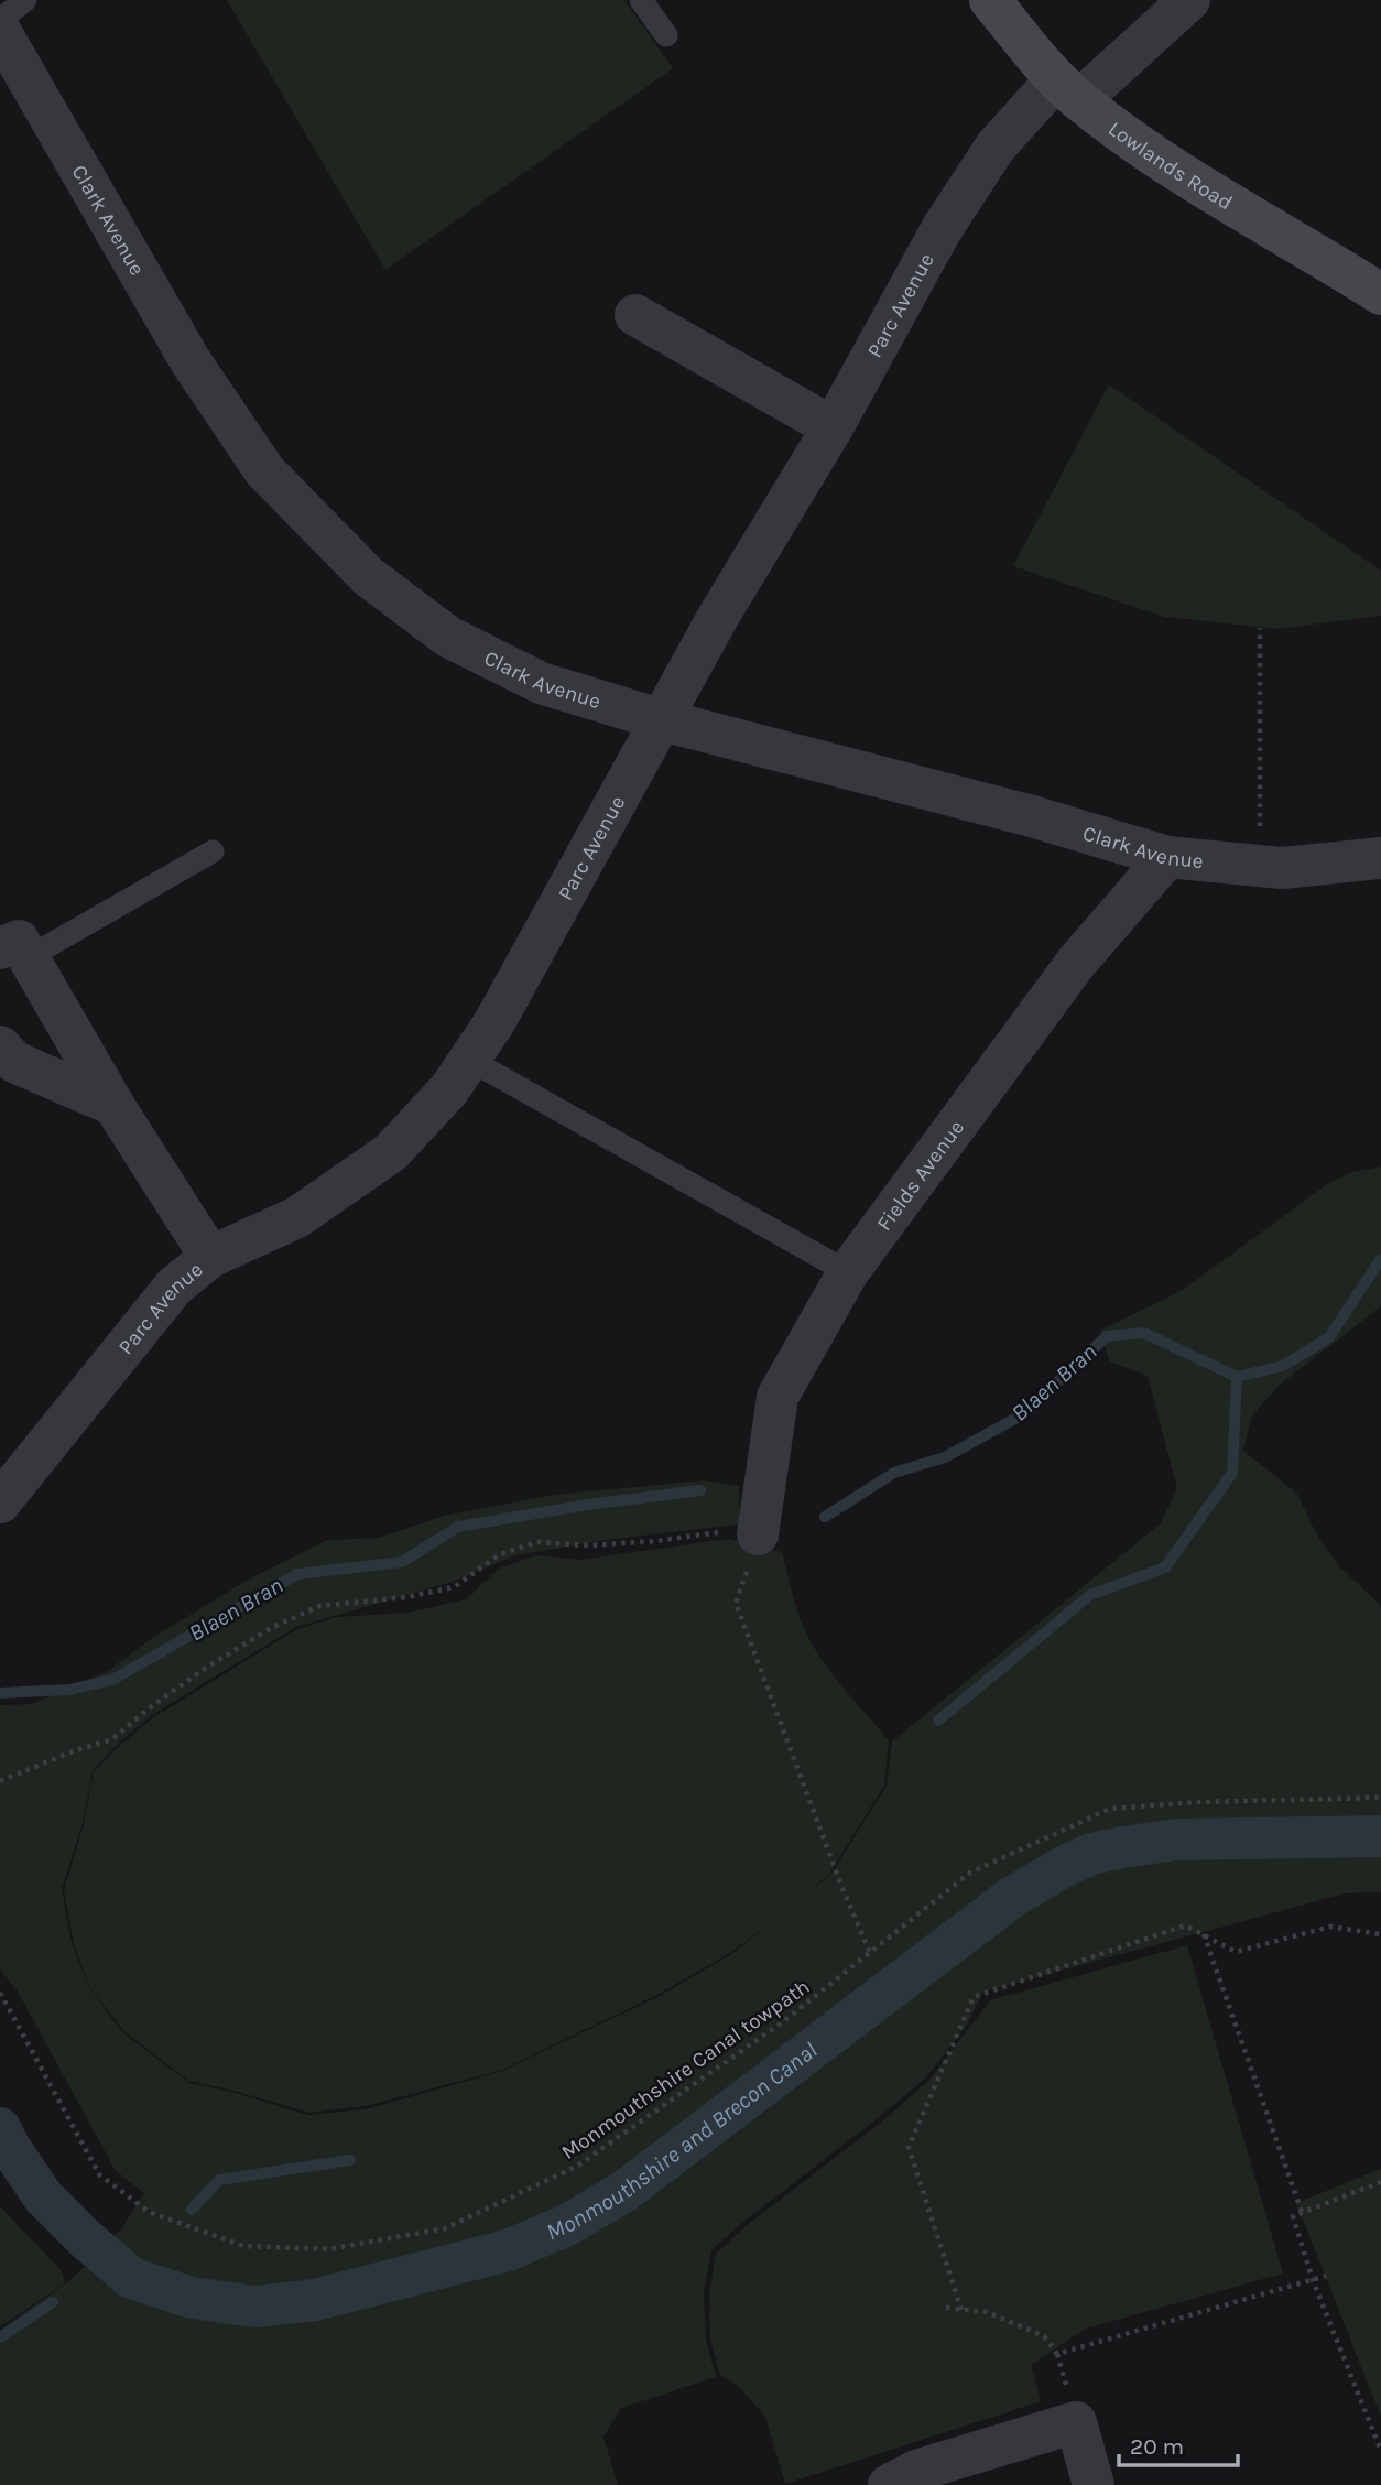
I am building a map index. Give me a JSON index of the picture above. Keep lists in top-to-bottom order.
{
  "streets": {
    "street": [
      "Lowlands Road",
      "Clark Avenue",
      "Parc Avenue",
      "Fields Avenue"
    ],
    "path": ["Monmouthshire Canal towpath"]
  },
  "crossings": [
    ["Lowlands Road", "Parc Avenue"],
    ["Clark Avenue", "Parc Avenue"],
    ["Clark Avenue", "Fields Avenue"]
  ],
  "water": ["Blaen Bran", "Monmouthshire and Brecon Canal"],
  "scale_bar": "20 m"
}
